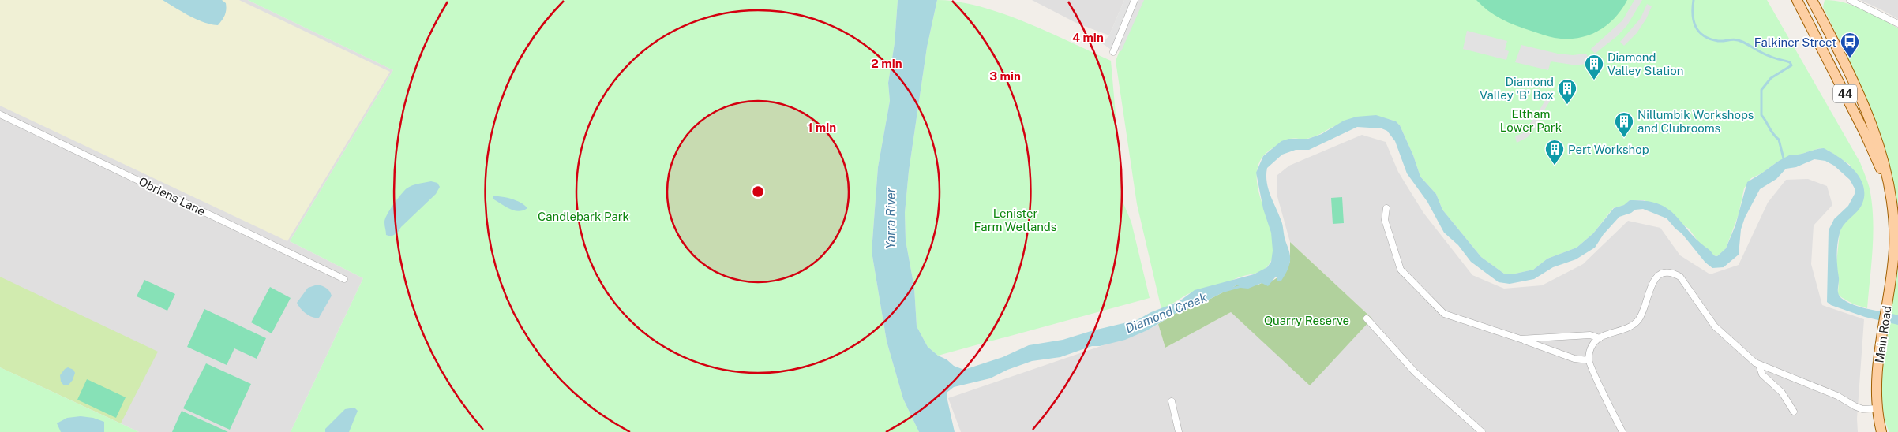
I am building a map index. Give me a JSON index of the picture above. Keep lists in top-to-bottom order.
{
  "streets": {
    "main road": ["44", "Main Road"],
    "street": ["Obriens Lane"]
  },
  "water": ["Yarra River", "Diamond Creek"],
  "parks": [
    "Eltham Lower Park",
    "Lenister Farm Wetlands",
    "Candlebark Park",
    "Quarry Reserve"
  ],
  "places": {
    "bus stop": ["Falkiner Street"],
    "building": [
      "Diamond Valley Station",
      "Diamond Valley 'B' Box",
      "Nillumbik Workshops and Clubrooms",
      "Pert Workshop"
    ]
  },
  "rings": [
    "4 min",
    "2 min",
    "3 min",
    "1 min"
  ]
}
